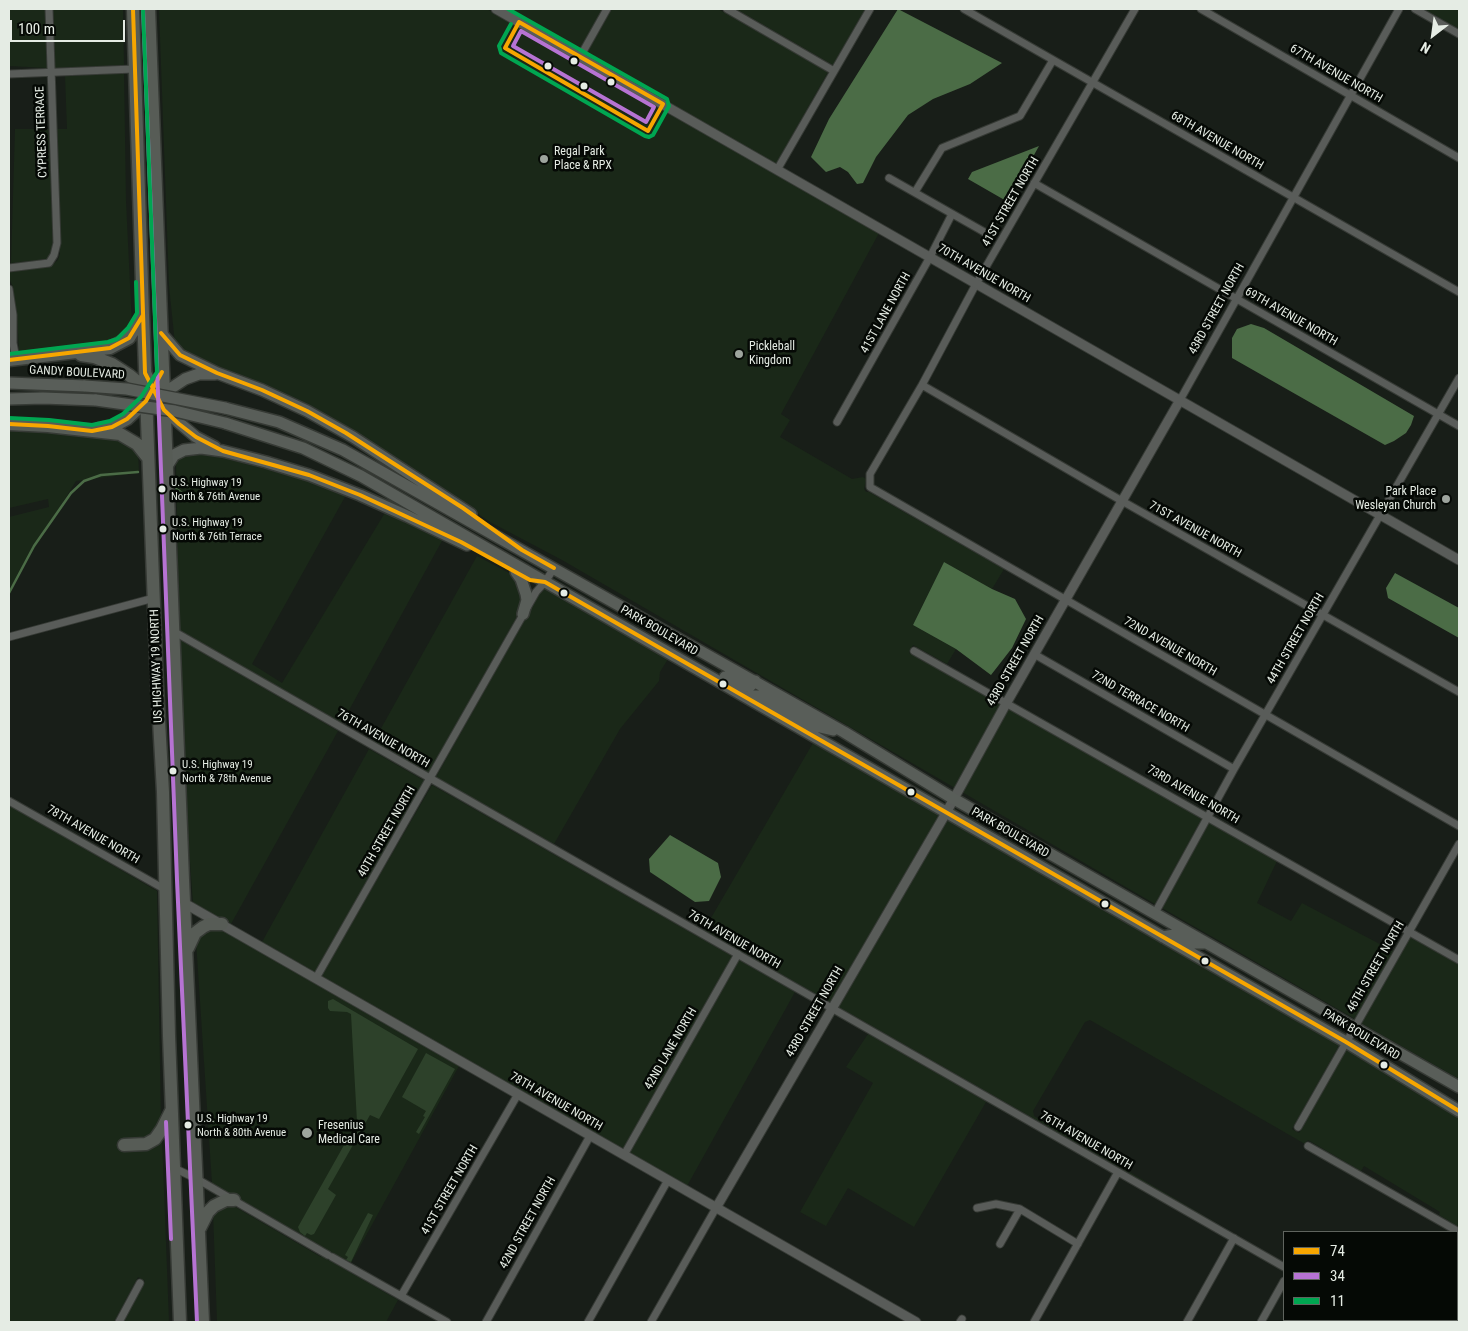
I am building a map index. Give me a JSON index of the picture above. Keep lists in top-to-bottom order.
{
  "streets": {
    "highway": ["US HIGHWAY 19 NORTH"],
    "main road": ["GANDY BOULEVARD", "PARK BOULEVARD"],
    "street": [
      "67TH AVENUE NORTH",
      "CYPRESS TERRACE",
      "68TH AVENUE NORTH",
      "41ST STREET NORTH",
      "70TH AVENUE NORTH",
      "43RD STREET NORTH",
      "41ST LANE NORTH",
      "69TH AVENUE NORTH",
      "71ST AVENUE NORTH",
      "44TH STREET NORTH",
      "72ND AVENUE NORTH",
      "72ND TERRACE NORTH",
      "76TH AVENUE NORTH",
      "73RD AVENUE NORTH",
      "40TH STREET NORTH",
      "78TH AVENUE NORTH",
      "46TH STREET NORTH",
      "42ND LANE NORTH",
      "42ND STREET NORTH"
    ]
  },
  "crossings": [
    ["67TH AVENUE NORTH", "43RD STREET NORTH"],
    ["68TH AVENUE NORTH", "41ST STREET NORTH"],
    ["68TH AVENUE NORTH", "43RD STREET NORTH"],
    ["41ST STREET NORTH", "70TH AVENUE NORTH"],
    ["41ST STREET NORTH", "69TH AVENUE NORTH"],
    ["41ST STREET NORTH", "71ST AVENUE NORTH"],
    ["41ST STREET NORTH", "72ND AVENUE NORTH"],
    ["41ST STREET NORTH", "78TH AVENUE NORTH"],
    ["70TH AVENUE NORTH", "43RD STREET NORTH"],
    ["70TH AVENUE NORTH", "41ST LANE NORTH"],
    ["70TH AVENUE NORTH", "44TH STREET NORTH"],
    ["43RD STREET NORTH", "69TH AVENUE NORTH"],
    ["43RD STREET NORTH", "71ST AVENUE NORTH"],
    ["43RD STREET NORTH", "PARK BOULEVARD"],
    ["43RD STREET NORTH", "72ND AVENUE NORTH"],
    ["43RD STREET NORTH", "72ND TERRACE NORTH"],
    ["43RD STREET NORTH", "76TH AVENUE NORTH"],
    ["43RD STREET NORTH", "73RD AVENUE NORTH"],
    ["43RD STREET NORTH", "78TH AVENUE NORTH"],
    ["69TH AVENUE NORTH", "44TH STREET NORTH"],
    ["GANDY BOULEVARD", "PARK BOULEVARD"],
    ["GANDY BOULEVARD", "40TH STREET NORTH"],
    ["71ST AVENUE NORTH", "44TH STREET NORTH"],
    ["PARK BOULEVARD", "44TH STREET NORTH"],
    ["PARK BOULEVARD", "40TH STREET NORTH"],
    ["PARK BOULEVARD", "46TH STREET NORTH"],
    ["44TH STREET NORTH", "72ND AVENUE NORTH"],
    ["44TH STREET NORTH", "72ND TERRACE NORTH"],
    ["44TH STREET NORTH", "73RD AVENUE NORTH"],
    ["US HIGHWAY 19 NORTH", "76TH AVENUE NORTH"],
    ["US HIGHWAY 19 NORTH", "78TH AVENUE NORTH"],
    ["76TH AVENUE NORTH", "40TH STREET NORTH"],
    ["76TH AVENUE NORTH", "42ND LANE NORTH"],
    ["73RD AVENUE NORTH", "46TH STREET NORTH"],
    ["40TH STREET NORTH", "78TH AVENUE NORTH"],
    ["78TH AVENUE NORTH", "42ND LANE NORTH"],
    ["78TH AVENUE NORTH", "42ND STREET NORTH"]
  ],
  "places": [
    "Regal Park Place & RPX",
    "Pickleball Kingdom",
    "U.S. Highway 19 North & 76th Avenue",
    "Park Place Wesleyan Church",
    "U.S. Highway 19 North & 76th Terrace",
    "U.S. Highway 19 North & 78th Avenue",
    "U.S. Highway 19 North & 80th Avenue",
    "Fresenius Medical Care"
  ],
  "lines": ["transit line 74", "transit line 34", "transit line 11"],
  "legend": ["74", "34", "11"],
  "scale_bar": "100 m",
  "north": "bottom left"
}
